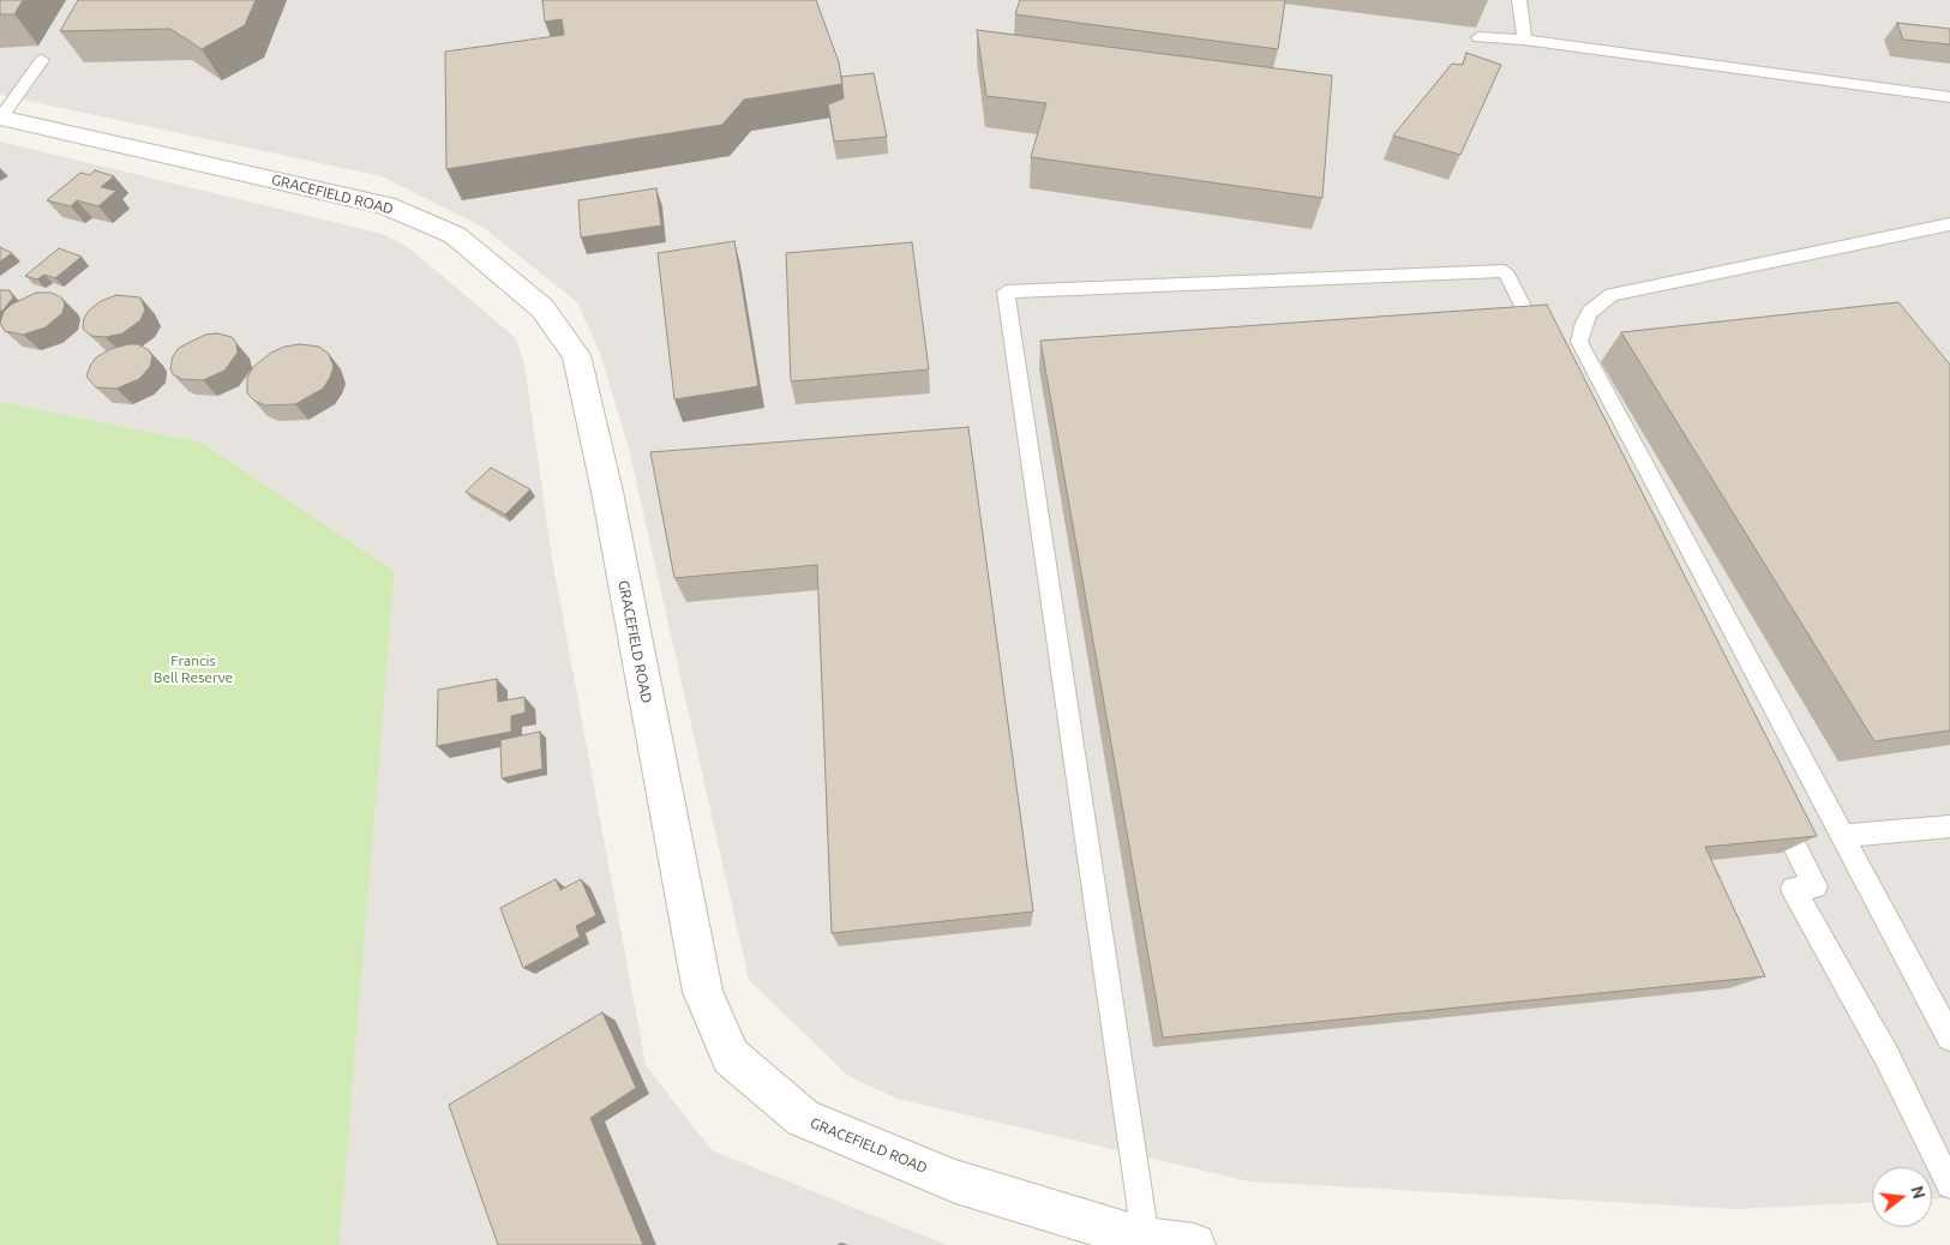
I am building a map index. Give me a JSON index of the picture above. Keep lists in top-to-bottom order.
{
  "streets": {
    "street": ["GRACEFIELD ROAD"]
  },
  "parks": ["Francis Bell Reserve"],
  "north": "right"
}
